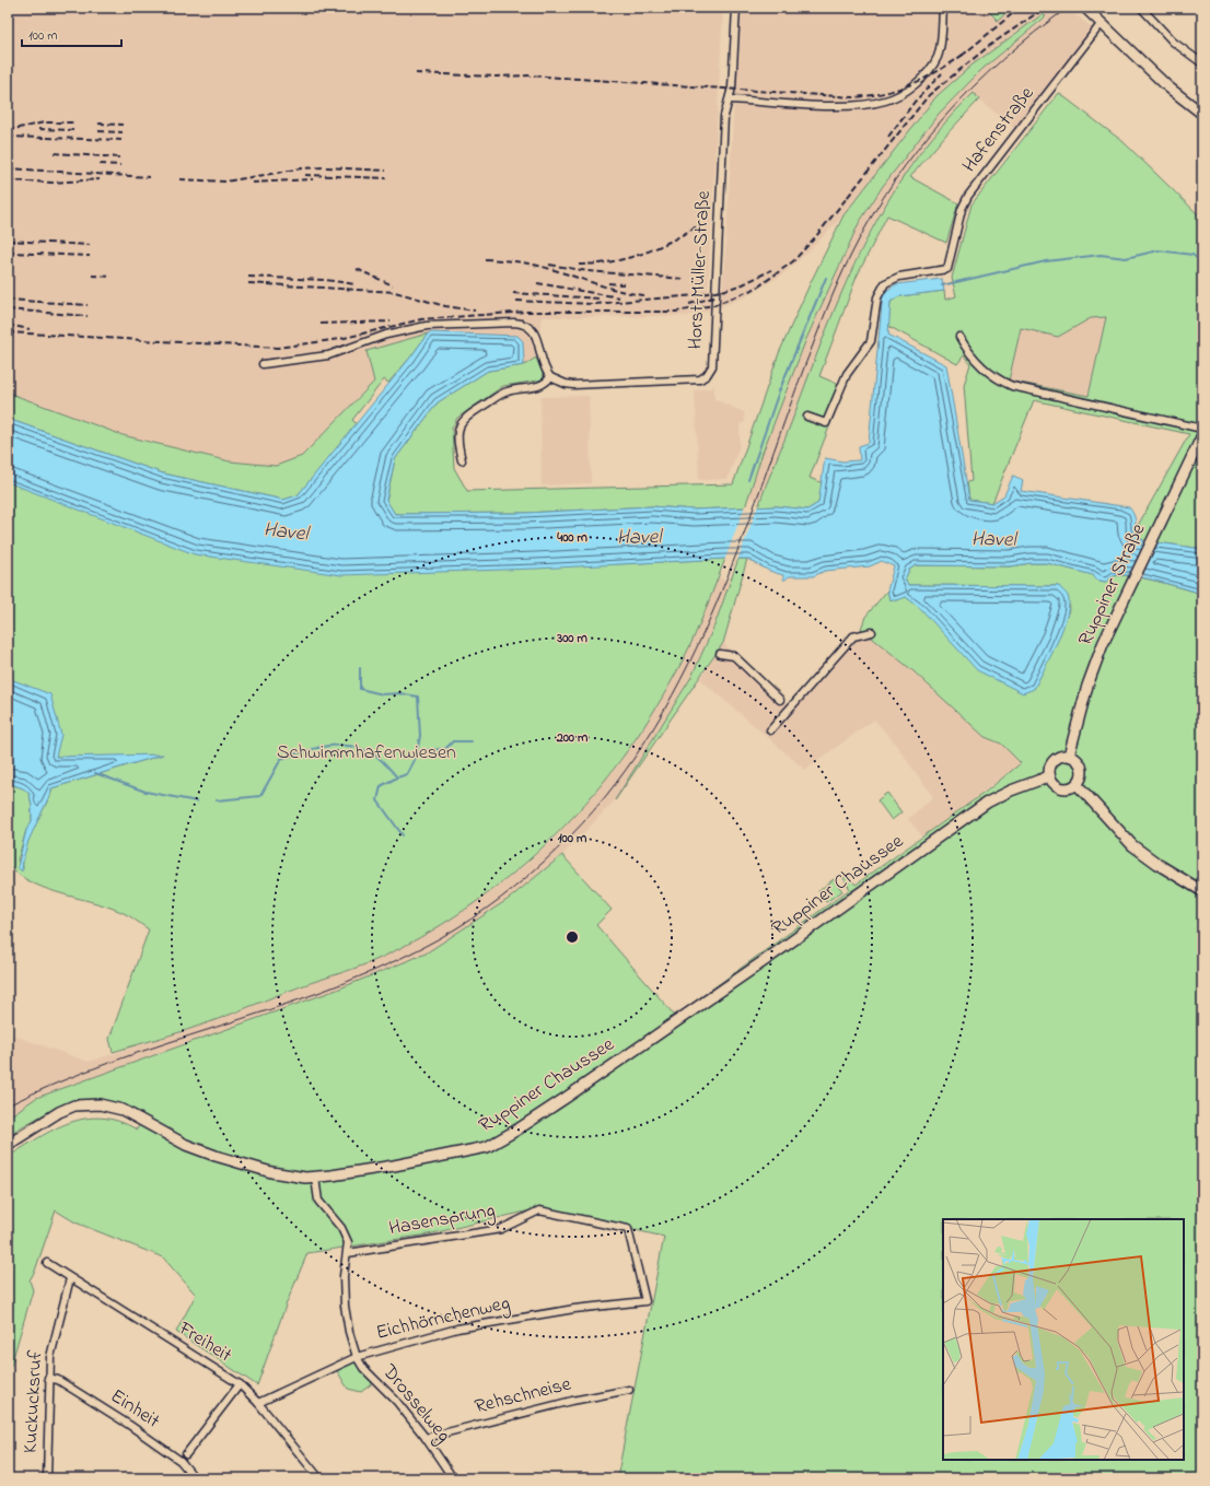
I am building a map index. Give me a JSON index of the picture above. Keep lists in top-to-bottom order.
{
  "streets": {
    "main road": ["Ruppiner Straße", "Ruppiner Chaussee"],
    "street": [
      "Hafenstraße",
      "Horst-Müller-Straße",
      "Hasensprung",
      "Eichhörnchenweg",
      "Freiheit",
      "Rehschneise",
      "Kuckucksruf",
      "Drosselweg",
      "Einheit"
    ]
  },
  "crossings": [
    ["Ruppiner Straße", "Ruppiner Chaussee"],
    ["Ruppiner Chaussee", "Drosselweg"],
    ["Hasensprung", "Eichhörnchenweg"],
    ["Hasensprung", "Drosselweg"],
    ["Eichhörnchenweg", "Freiheit"],
    ["Eichhörnchenweg", "Drosselweg"],
    ["Freiheit", "Kuckucksruf"],
    ["Rehschneise", "Drosselweg"],
    ["Kuckucksruf", "Einheit"]
  ],
  "water": ["Havel"],
  "parks": ["Schwimmhafenwiesen"],
  "scale_bar": "100 m",
  "rings": [
    "400 m",
    "300 m",
    "200 m",
    "100 m"
  ]
}
